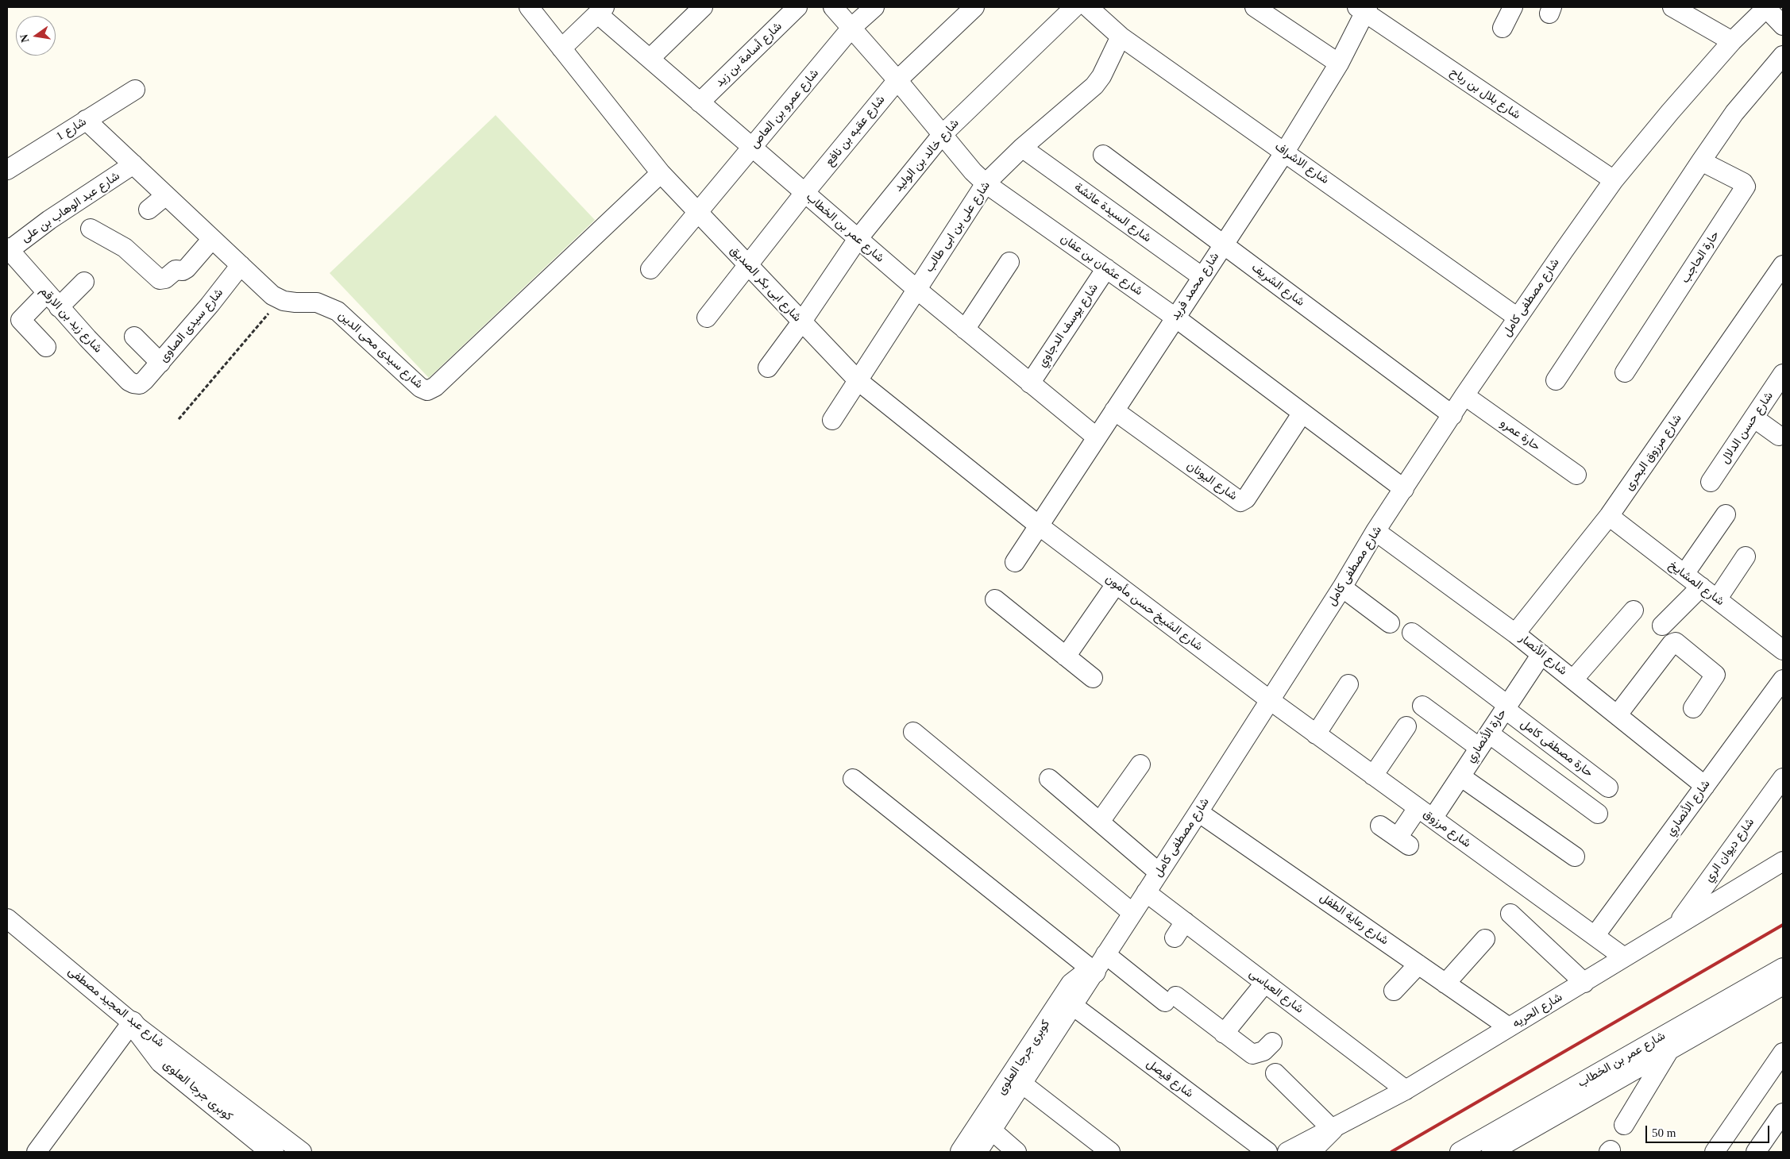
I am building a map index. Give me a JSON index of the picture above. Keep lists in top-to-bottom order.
{
  "streets": {
    "street": [
      "شارع أسامة بن زيد",
      "شارع بلال بن رباح",
      "شارع عمرو بن العاص",
      "شارع 1",
      "شارع عقبه بن نافع",
      "شارع خالد بن الوليد",
      "شارع الاشراف",
      "شارع عبد الوهاب بن على",
      "شارع السيدة عائشة",
      "شارع على بن ابى طالب",
      "شارع عمر بن الخطاب",
      "حارة الحاجب",
      "شارع عثمان بن عفان",
      "شارع ابى بكر الصديق",
      "شارع الشريف",
      "شارع محمد فريد",
      "شارع مصطفى كامل",
      "شارع زيد بن الارقم",
      "شارع سيدى الصاوى",
      "شارع يوسف الدجاوي",
      "شارع سيدى محى الدين",
      "شارع حسن الدلال",
      "حارة عمرو",
      "شارع مرزوق البحرى",
      "شارع اليونان",
      "شارع المشايخ",
      "شارع الشيخ حسن مأمون",
      "شارع الأنصار",
      "حارة الأنصاري",
      "حارة مصطفى كامل",
      "شارع الأنصاري",
      "شارع مرزوق",
      "شارع ديوان الري",
      "شارع رعاية الطفل",
      "شارع العباسى",
      "شارع عبد المجيد مصطفى",
      "شارع الحريه",
      "كوبرى جرجا العلوى",
      "شارع فيصل"
    ]
  },
  "crossings": [
    ["شارع أسامة بن زيد", "شارع عمر بن الخطاب"],
    ["شارع بلال بن رباح", "شارع محمد فريد"],
    ["شارع بلال بن رباح", "شارع مصطفى كامل"],
    ["شارع عمرو بن العاص", "شارع عمر بن الخطاب"],
    ["شارع عمرو بن العاص", "شارع عثمان بن عفان"],
    ["شارع عمرو بن العاص", "شارع ابى بكر الصديق"],
    ["شارع 1", "شارع سيدى محى الدين"],
    ["شارع عقبه بن نافع", "شارع عمر بن الخطاب"],
    ["شارع عقبه بن نافع", "شارع عثمان بن عفان"],
    ["شارع عقبه بن نافع", "شارع ابى بكر الصديق"],
    ["شارع خالد بن الوليد", "شارع عمر بن الخطاب"],
    ["شارع خالد بن الوليد", "شارع عثمان بن عفان"],
    ["شارع خالد بن الوليد", "شارع ابى بكر الصديق"],
    ["شارع الاشراف", "شارع على بن ابى طالب"],
    ["شارع الاشراف", "شارع محمد فريد"],
    ["شارع الاشراف", "شارع مصطفى كامل"],
    ["شارع عبد الوهاب بن على", "شارع زيد بن الارقم"],
    ["شارع عبد الوهاب بن على", "شارع سيدى محى الدين"],
    ["شارع السيدة عائشة", "شارع على بن ابى طالب"],
    ["شارع السيدة عائشة", "شارع محمد فريد"],
    ["شارع على بن ابى طالب", "شارع عمر بن الخطاب"],
    ["شارع على بن ابى طالب", "شارع عثمان بن عفان"],
    ["شارع على بن ابى طالب", "شارع ابى بكر الصديق"],
    ["شارع عمر بن الخطاب", "شارع محمد فريد"],
    ["شارع عمر بن الخطاب", "شارع يوسف الدجاوي"],
    ["شارع عثمان بن عفان", "شارع محمد فريد"],
    ["شارع عثمان بن عفان", "شارع مصطفى كامل"],
    ["شارع عثمان بن عفان", "شارع يوسف الدجاوي"],
    ["شارع عثمان بن عفان", "شارع اليونان"],
    ["شارع ابى بكر الصديق", "شارع محمد فريد"],
    ["شارع ابى بكر الصديق", "شارع سيدى محى الدين"],
    ["شارع ابى بكر الصديق", "شارع الشيخ حسن مأمون"],
    ["شارع الشريف", "شارع محمد فريد"],
    ["شارع الشريف", "شارع مصطفى كامل"],
    ["شارع محمد فريد", "شارع اليونان"],
    ["شارع محمد فريد", "شارع الشيخ حسن مأمون"],
    ["شارع مصطفى كامل", "حارة عمرو"],
    ["شارع مصطفى كامل", "شارع الشيخ حسن مأمون"],
    ["شارع مصطفى كامل", "شارع الأنصار"],
    ["شارع مصطفى كامل", "شارع مرزوق"],
    ["شارع مصطفى كامل", "شارع رعاية الطفل"],
    ["شارع مصطفى كامل", "شارع العباسى"],
    ["شارع مصطفى كامل", "كوبرى جرجا العلوى"],
    ["شارع مصطفى كامل", "شارع فيصل"],
    ["شارع زيد بن الارقم", "شارع سيدى الصاوى"],
    ["شارع سيدى الصاوى", "شارع سيدى محى الدين"],
    ["شارع مرزوق البحرى", "شارع المشايخ"],
    ["شارع مرزوق البحرى", "شارع الأنصار"],
    ["شارع الشيخ حسن مأمون", "شارع مرزوق"],
    ["شارع الأنصار", "حارة الأنصاري"],
    ["شارع الأنصار", "شارع الأنصاري"],
    ["حارة الأنصاري", "حارة مصطفى كامل"],
    ["حارة الأنصاري", "شارع مرزوق"],
    ["شارع الأنصاري", "شارع مرزوق"],
    ["شارع مرزوق", "شارع الحريه"],
    ["شارع ديوان الري", "شارع الحريه"],
    ["شارع رعاية الطفل", "شارع الحريه"],
    ["شارع العباسى", "شارع الحريه"],
    ["شارع عبد المجيد مصطفى", "كوبرى جرجا العلوى"]
  ],
  "scale_bar": "50 m",
  "north": "left"
}
